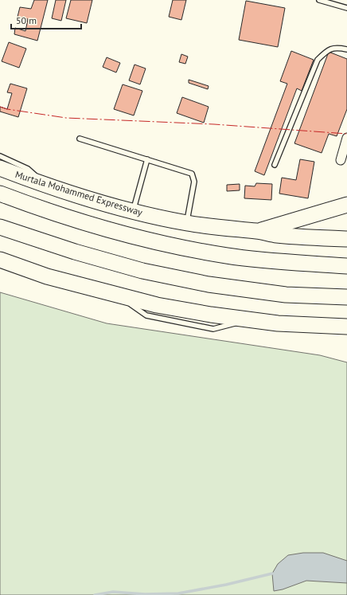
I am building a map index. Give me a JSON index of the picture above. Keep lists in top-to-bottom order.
{
  "streets": {
    "highway": ["Murtala Mohammed Expressway"]
  },
  "scale_bar": "50 m"
}
